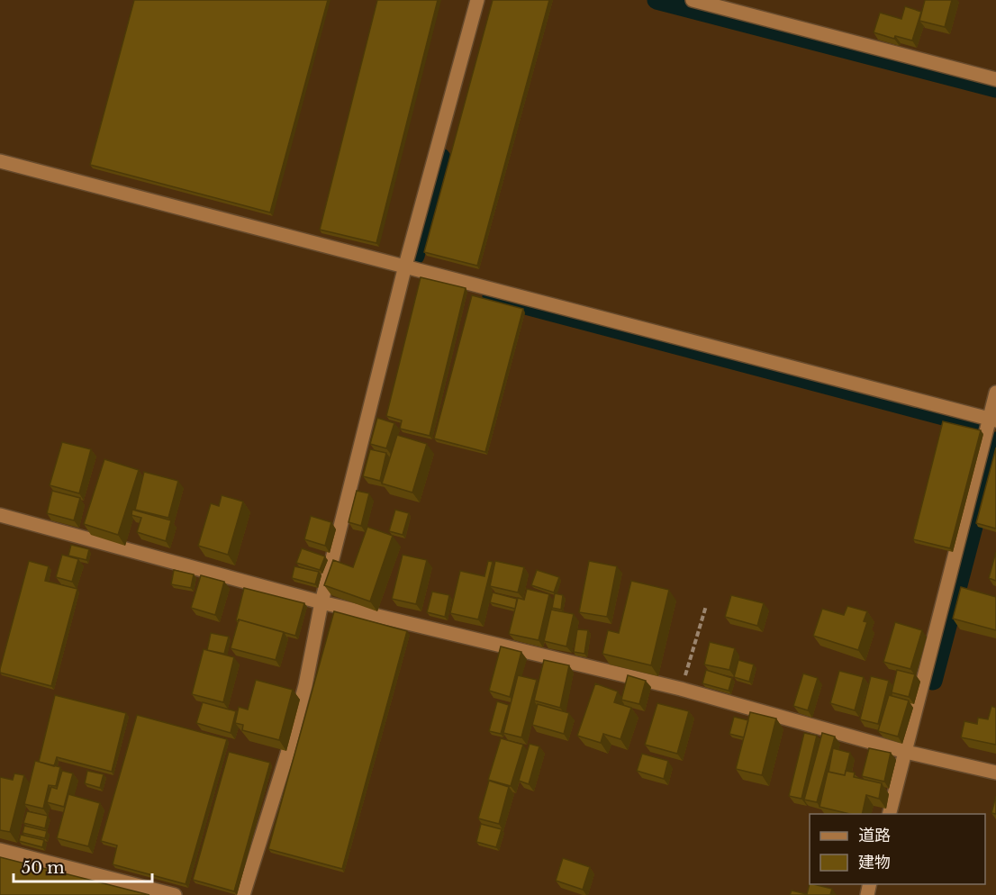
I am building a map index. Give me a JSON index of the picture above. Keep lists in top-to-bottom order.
{
  "legend": ["道路", "建物"],
  "scale_bar": "50 m"
}
